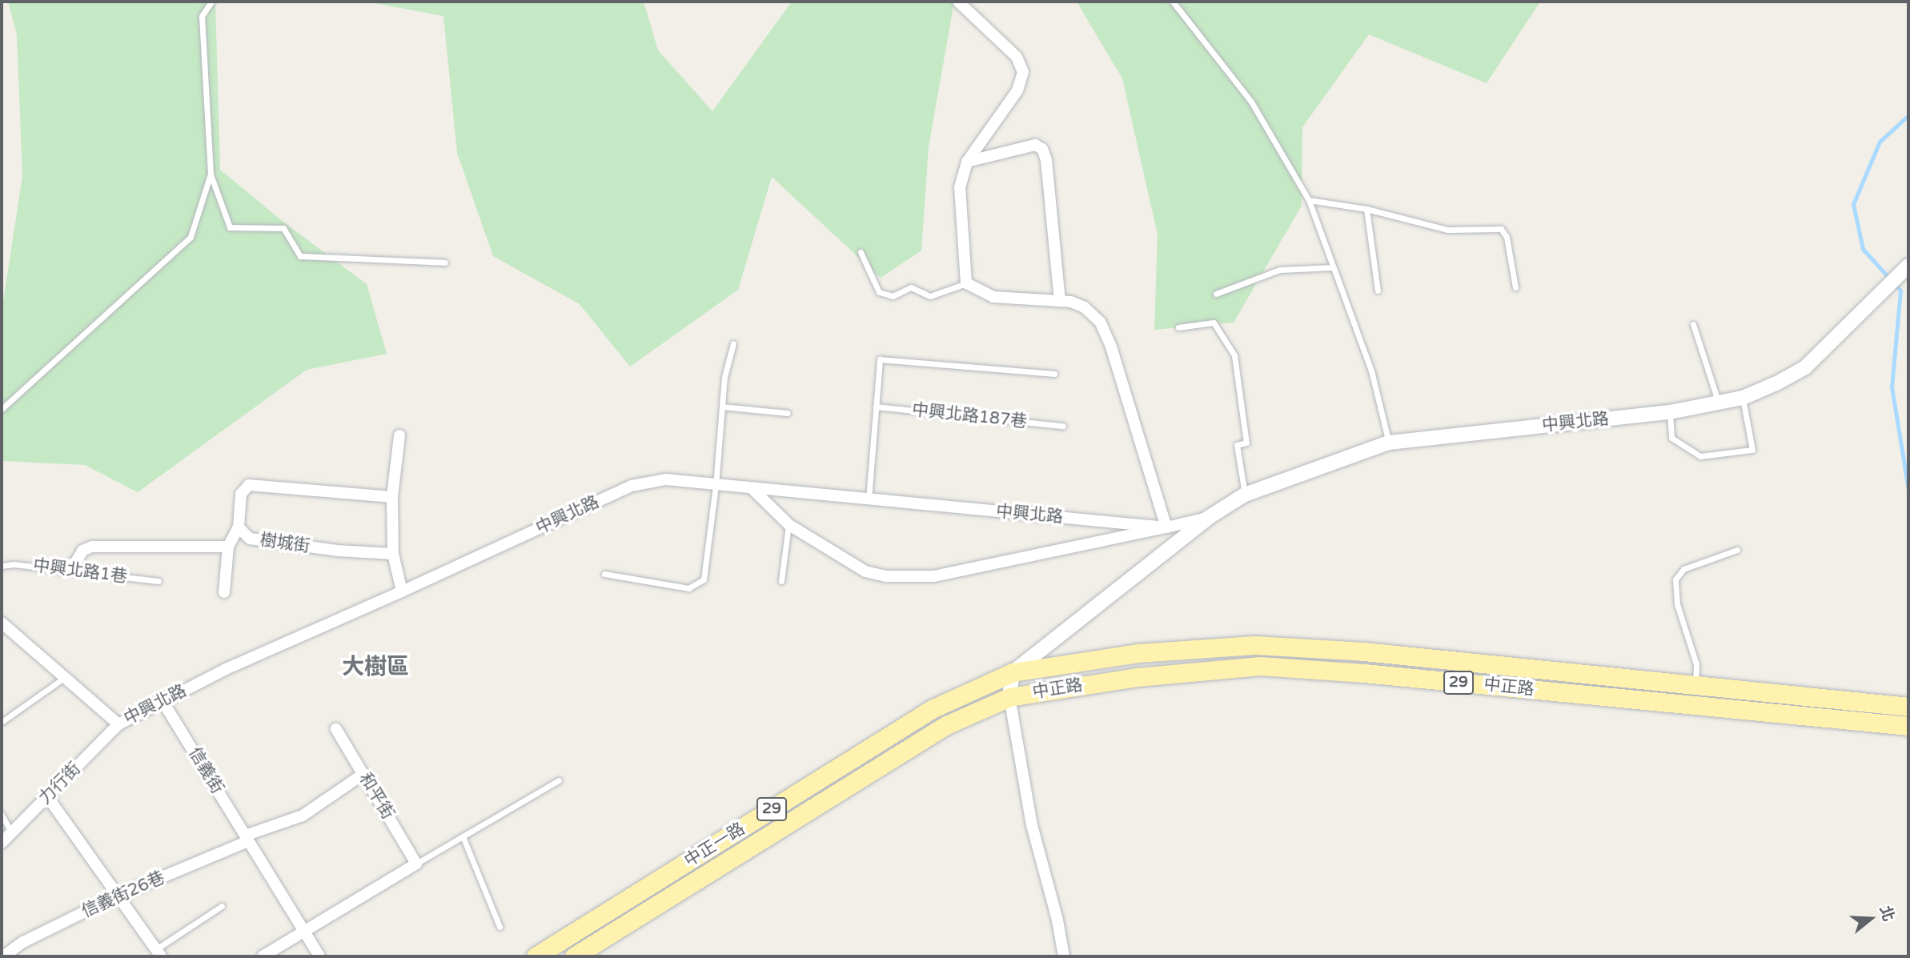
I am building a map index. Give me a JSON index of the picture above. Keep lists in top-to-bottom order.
{
  "streets": {
    "main road": ["29", "中正路", "中正一路"],
    "street": [
      "中興北路",
      "樹城街",
      "信義街",
      "力行街",
      "和平街",
      "信義街26巷"
    ],
    "lane": ["中興北路187巷", "中興北路1巷"]
  },
  "crossings": [
    ["中興北路", "中正路"],
    ["中興北路", "信義街"],
    ["中興北路", "力行街"],
    ["中興北路", "中正一路"],
    ["中正路", "中正一路"],
    ["信義街", "信義街26巷"],
    ["和平街", "信義街26巷"]
  ],
  "districts": ["大樹區"],
  "north": "right"
}
